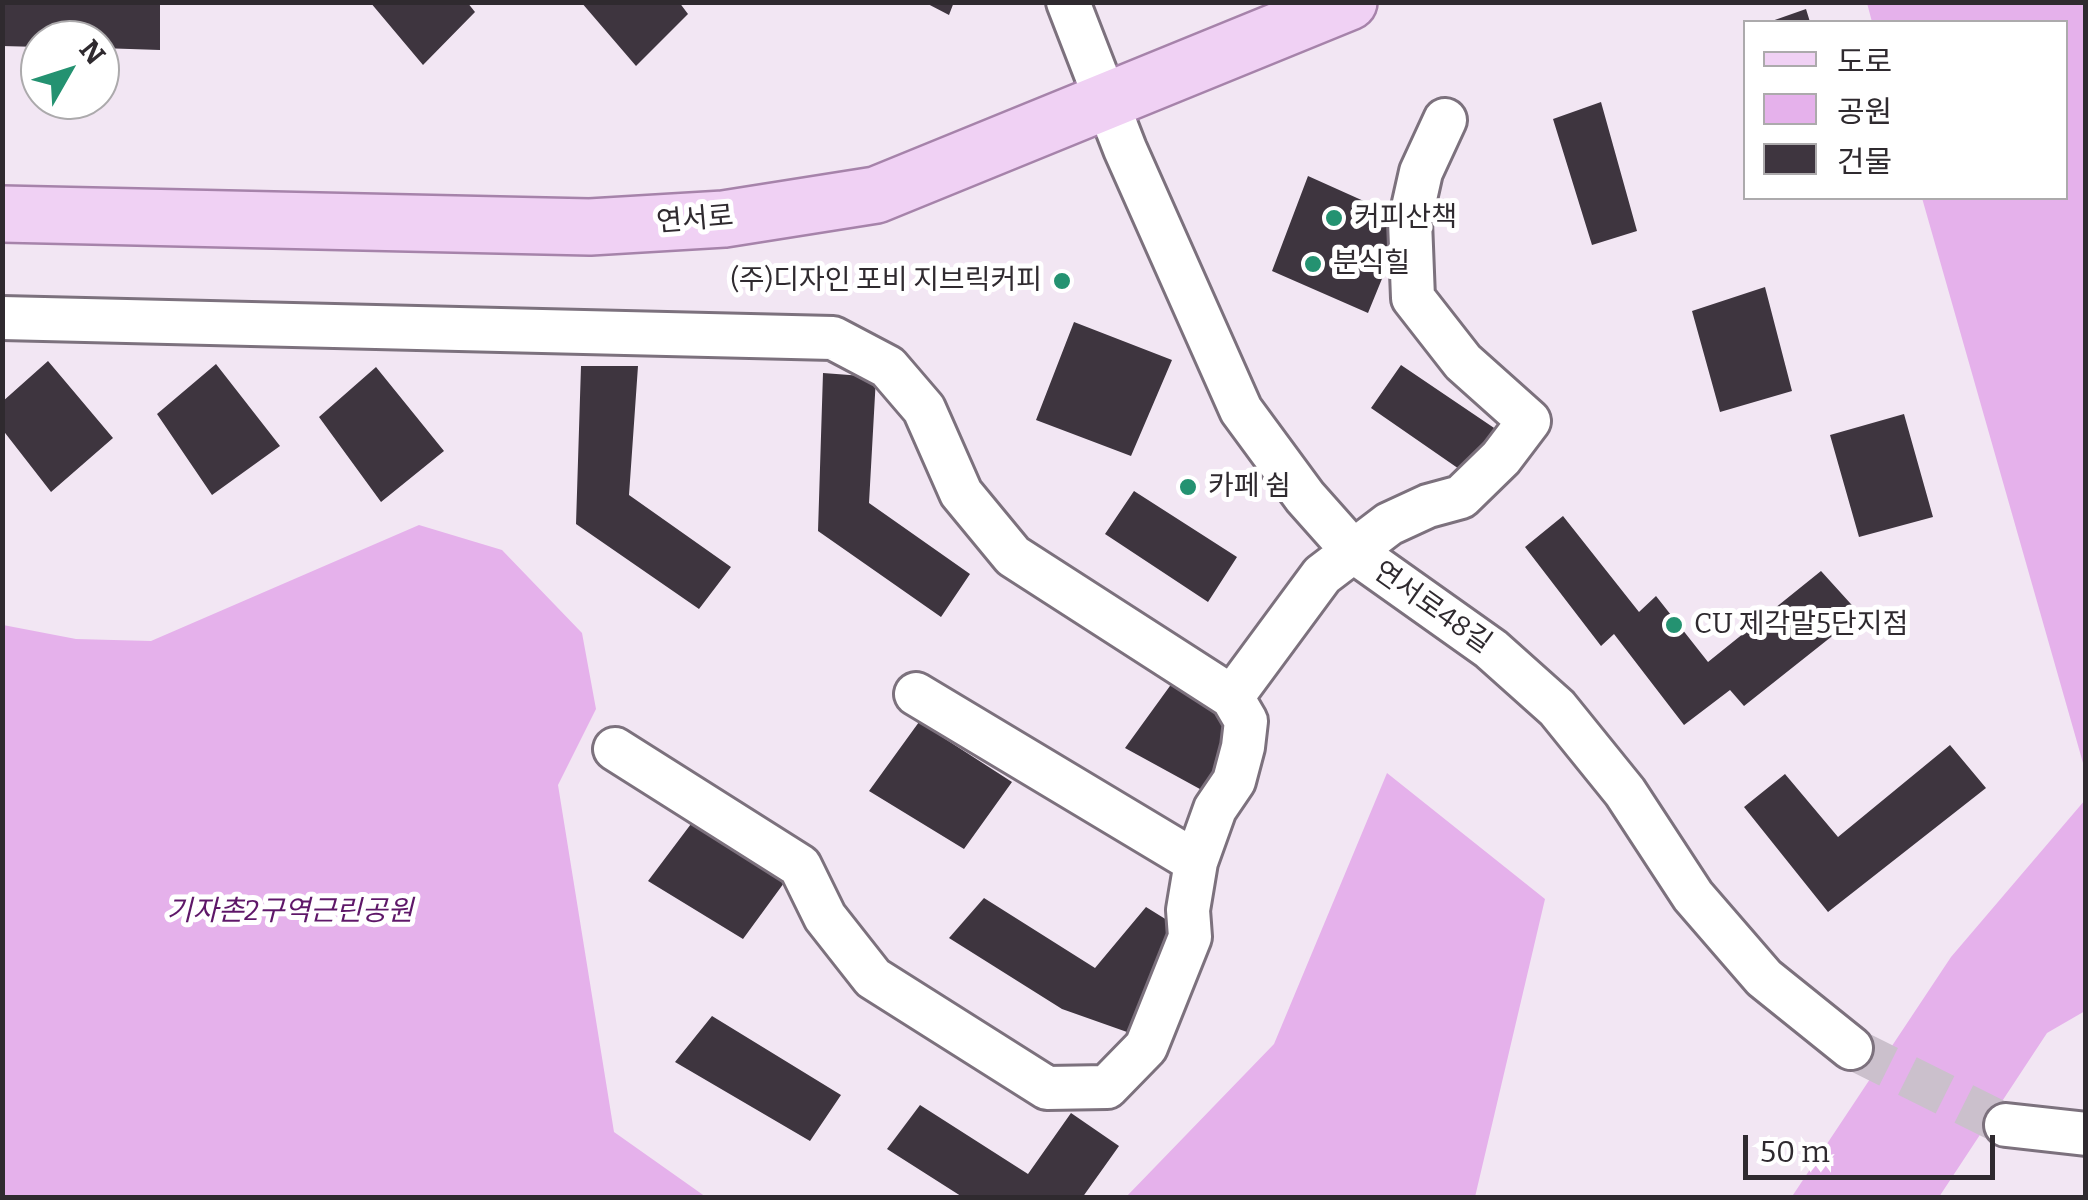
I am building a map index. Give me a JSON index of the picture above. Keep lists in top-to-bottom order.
{
  "streets": {
    "main road": ["연서로"],
    "street": ["연서로48길"]
  },
  "crossings": [
    ["연서로", "연서로48길"]
  ],
  "parks": ["기자촌2구역근린공원"],
  "places": [
    "커피산책",
    "분식힐",
    "(주)디자인 포비 지브릭커피",
    "카페 쉼",
    "CU 제각말5단지점"
  ],
  "legend": ["도로", "공원", "건물"],
  "scale_bar": "50 m",
  "north": "top right"
}
